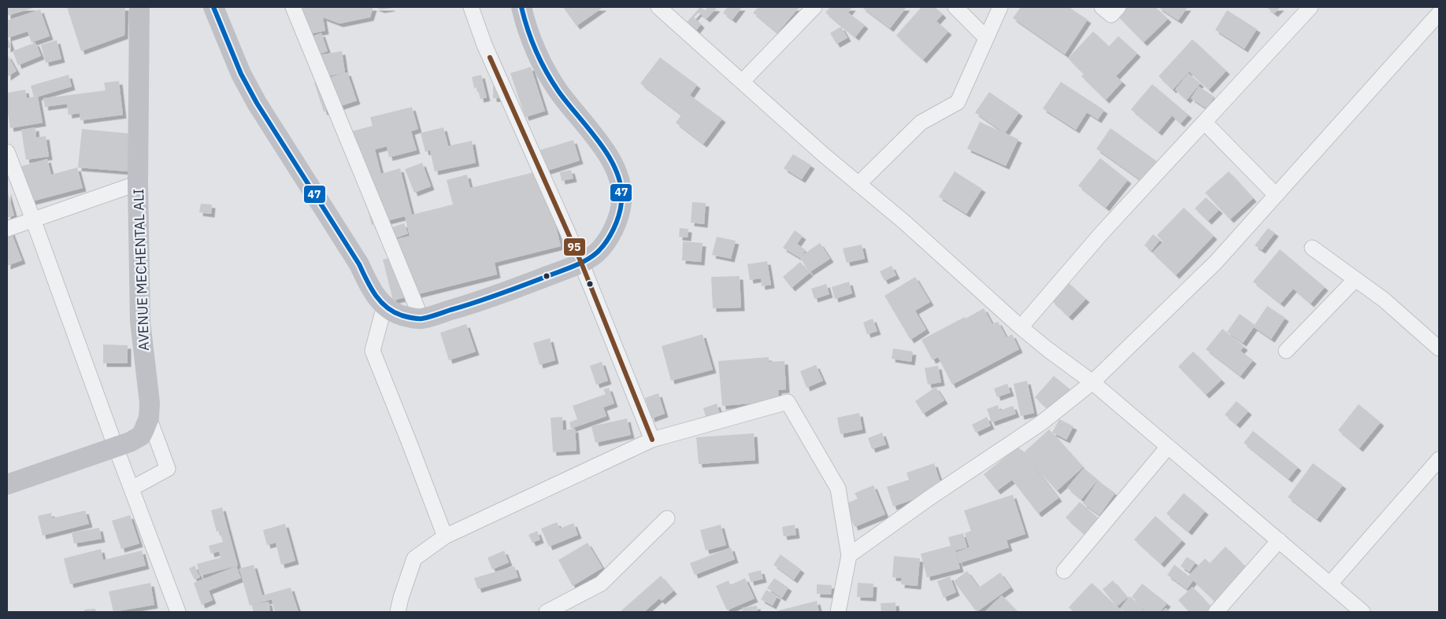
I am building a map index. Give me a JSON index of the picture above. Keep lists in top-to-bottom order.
{
  "streets": {
    "main road": ["AVENUE MECHENTAL ALI"]
  },
  "lines": ["transit line 47", "transit line 95"]
}
